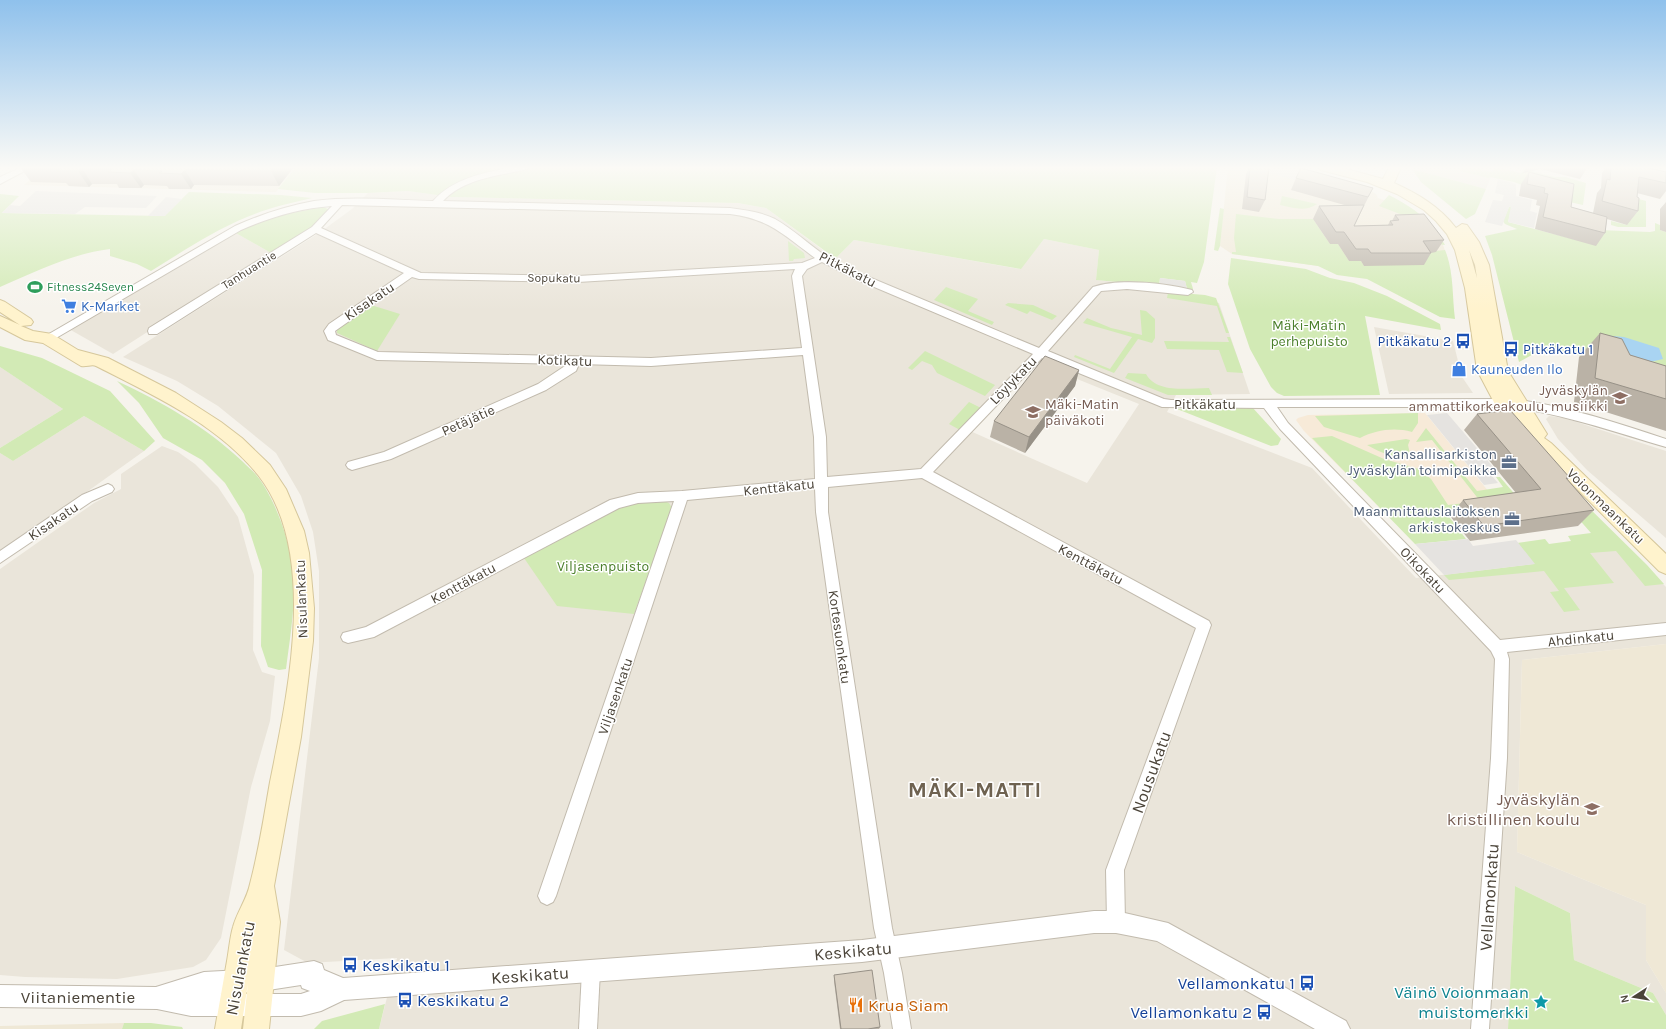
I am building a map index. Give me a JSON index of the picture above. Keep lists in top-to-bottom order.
{
  "streets": {
    "main road": ["Voionmaankatu", "Nisulankatu"],
    "street": [
      "Pitkäkatu",
      "Tanhuantie",
      "Sopukatu",
      "Kisakatu",
      "Kotikatu",
      "Löylykatu",
      "Petäjätie",
      "Kenttäkatu",
      "Oikokatu",
      "Kortesuonkatu",
      "Ahdinkatu",
      "Viljasenkatu",
      "Nousukatu",
      "Vellamonkatu",
      "Keskikatu",
      "Viitaniementie"
    ]
  },
  "crossings": [
    ["Pitkäkatu", "Löylykatu"],
    ["Pitkäkatu", "Voionmaankatu"],
    ["Pitkäkatu", "Oikokatu"],
    ["Pitkäkatu", "Nisulankatu"],
    ["Tanhuantie", "Sopukatu"],
    ["Sopukatu", "Kisakatu"],
    ["Sopukatu", "Kortesuonkatu"],
    ["Kisakatu", "Kotikatu"],
    ["Kotikatu", "Petäjätie"],
    ["Kotikatu", "Kortesuonkatu"],
    ["Löylykatu", "Kenttäkatu"],
    ["Kenttäkatu", "Kortesuonkatu"],
    ["Kenttäkatu", "Viljasenkatu"],
    ["Kenttäkatu", "Nousukatu"],
    ["Oikokatu", "Ahdinkatu"],
    ["Oikokatu", "Vellamonkatu"],
    ["Nisulankatu", "Keskikatu"],
    ["Nisulankatu", "Viitaniementie"],
    ["Kortesuonkatu", "Keskikatu"],
    ["Ahdinkatu", "Vellamonkatu"],
    ["Nousukatu", "Keskikatu"],
    ["Keskikatu", "Viitaniementie"]
  ],
  "districts": ["MÄKI-MATTI"],
  "parks": ["Mäki-Matin perhepuisto", "Viljasenpuisto"],
  "places": {
    "sports": ["Fitness24Seven"],
    "supermarket": ["K-Market"],
    "bus stop": [
      "Pitkäkatu 2",
      "Pitkäkatu 1",
      "Keskikatu 1",
      "Vellamonkatu 1",
      "Keskikatu 2",
      "Vellamonkatu 2"
    ],
    "shop": ["Kauneuden Ilo"],
    "school or university": ["Jyväskylän ammattikorkeakoulu, musiikki", "Mäki-Matin päiväkoti", "Jyväskylän kristillinen koulu"],
    "office": ["Kansallisarkiston Jyväskylän toimipaikka", "Maanmittauslaitoksen arkistokeskus"],
    "place": ["Väinö Voionmaan muistomerkki"],
    "restaurant": ["Krua Siam"]
  },
  "north": "left"
}
